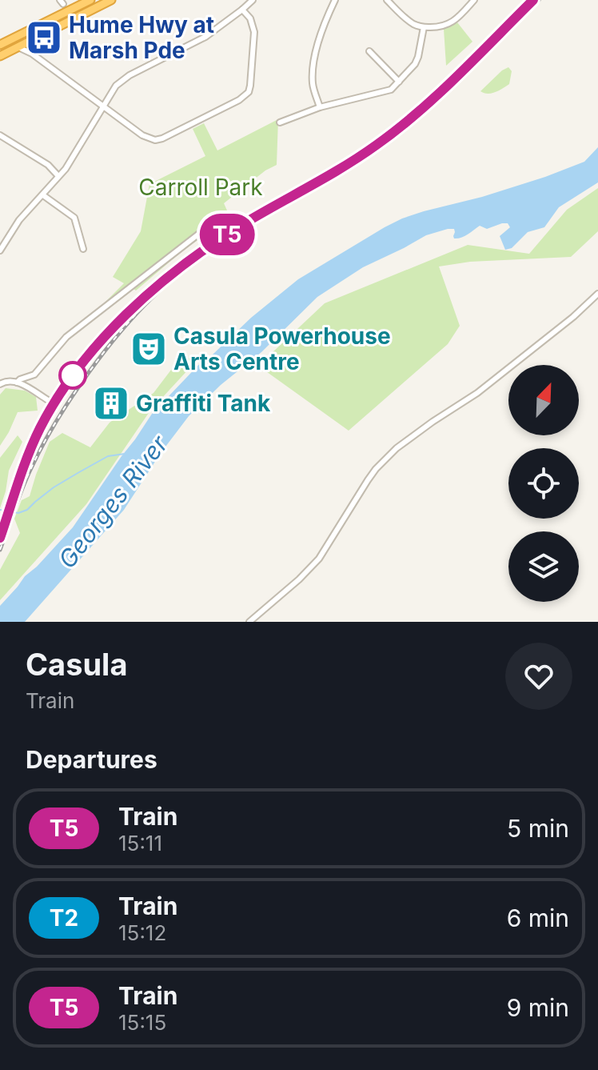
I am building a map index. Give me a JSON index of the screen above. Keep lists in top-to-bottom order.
{
  "water": ["Georges River"],
  "parks": ["Carroll Park"],
  "places": {
    "bus stop": ["Hume Hwy at Marsh Pde"],
    "theatre": ["Casula Powerhouse Arts Centre"],
    "building": ["Graffiti Tank"]
  },
  "north": "top right",
  "page": {
    "on_map": "T5",
    "heading": [
      ["Casula", "Train"],
      "Departures"
    ],
    "list": [
      {
        "mark": "T5",
        "name": "Train",
        "note": "15:11",
        "value": "5 min"
      },
      {
        "mark": "T2",
        "name": "Train",
        "note": "15:12",
        "value": "6 min"
      },
      {
        "mark": "T5",
        "name": "Train",
        "note": "15:15",
        "value": "9 min"
      }
    ]
  }
}
